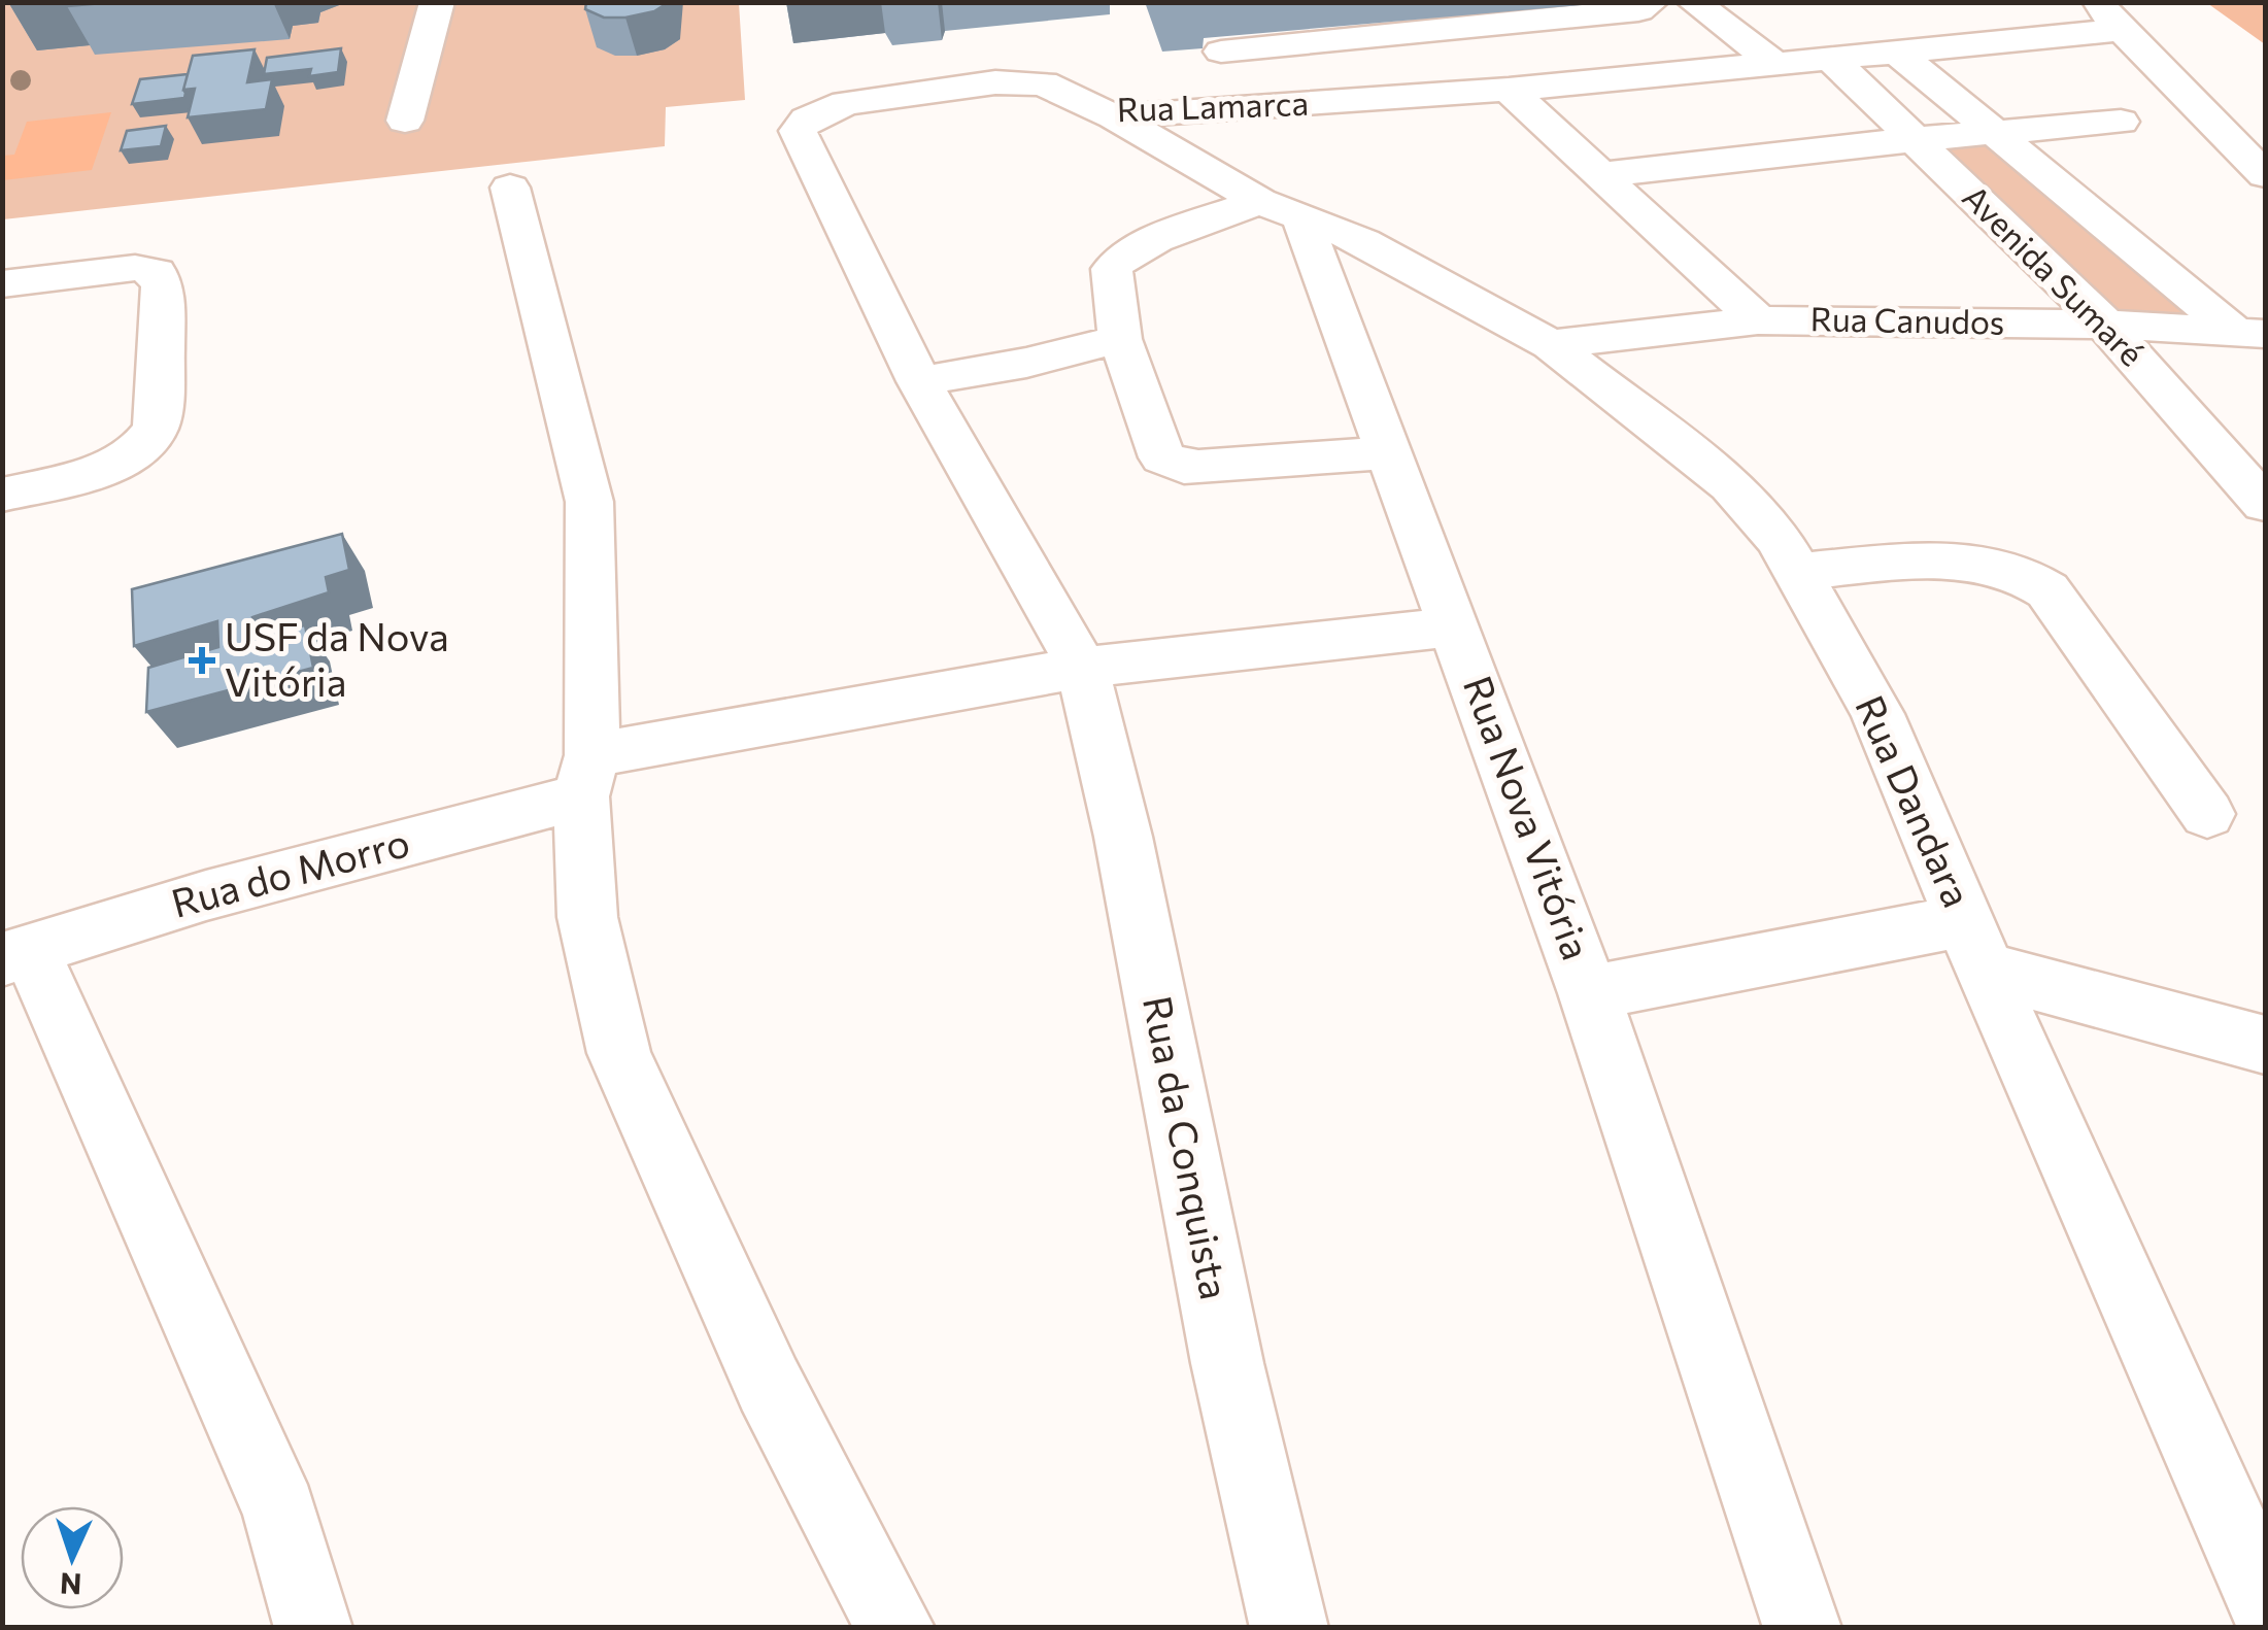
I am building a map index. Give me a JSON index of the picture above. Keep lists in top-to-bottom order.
{
  "streets": {
    "street": [
      "Rua Lamarca",
      "Avenida Sumaré",
      "Rua Canudos",
      "Rua Dandara",
      "Rua Nova Vitória",
      "Rua do Morro",
      "Rua da Conquista"
    ]
  },
  "crossings": [
    ["Rua Lamarca", "Avenida Sumaré"],
    ["Rua Lamarca", "Rua do Morro"],
    ["Rua Lamarca", "Rua da Conquista"],
    ["Avenida Sumaré", "Rua Canudos"],
    ["Rua Canudos", "Rua Dandara"],
    ["Rua Dandara", "Rua Nova Vitória"],
    ["Rua Nova Vitória", "Rua do Morro"],
    ["Rua do Morro", "Rua da Conquista"]
  ],
  "places": {
    "health": ["USF da Nova Vitória"]
  },
  "north": "bottom"
}
